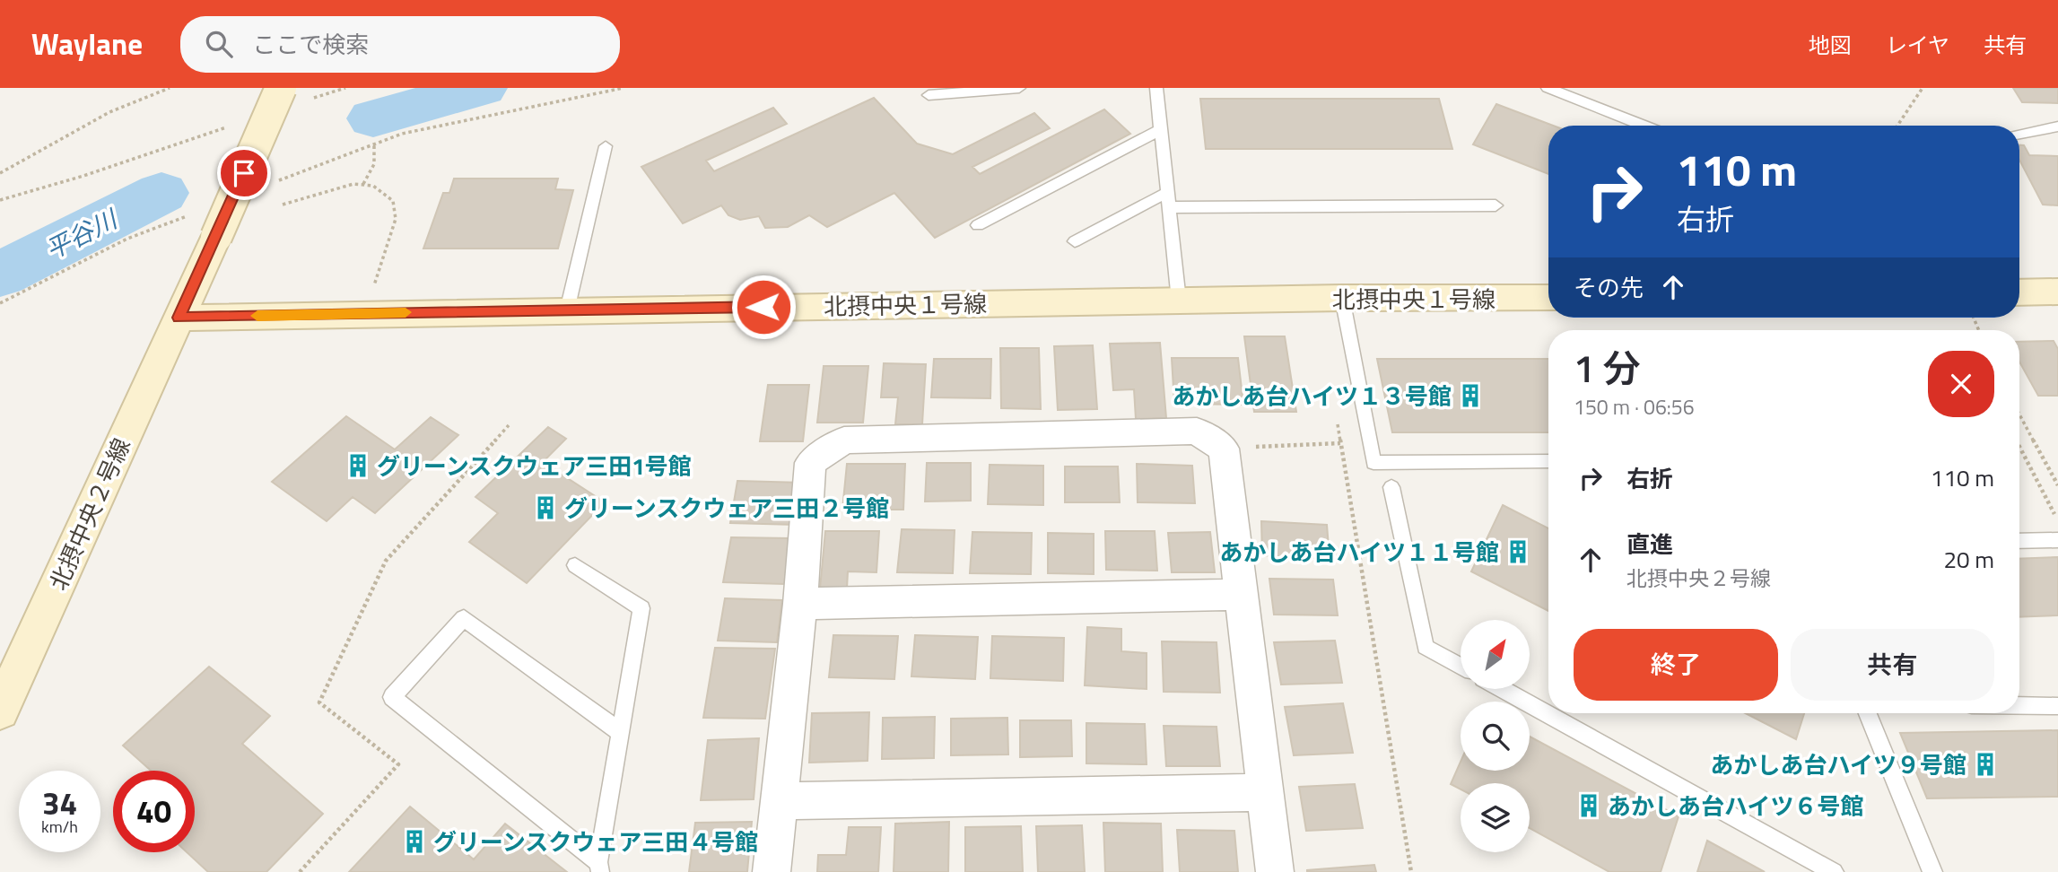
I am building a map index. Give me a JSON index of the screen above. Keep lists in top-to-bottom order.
{
  "streets": {
    "street": ["北摂中央１号線", "北摂中央２号線"]
  },
  "crossings": [
    ["北摂中央１号線", "北摂中央２号線"]
  ],
  "water": ["平谷川"],
  "places": {
    "building": [
      "あかしあ台ハイツ１３号館",
      "グリーンスクウェア三田1号館",
      "グリーンスクウェア三田２号館",
      "あかしあ台ハイツ１１号館",
      "あかしあ台ハイツ９号館",
      "あかしあ台ハイツ６号館",
      "グリーンスクウェア三田４号館"
    ]
  },
  "north": "top right",
  "page": {
    "header": "Waylane",
    "search": "ここで検索",
    "nav": ["地図", "レイヤ", "共有"],
    "turn": ["110 m", "右折"],
    "then": "その先",
    "heading": ["1 分", "150 m · 06:56"],
    "list": [
      {
        "name": "右折",
        "value": "110 m"
      },
      {
        "name": "直進",
        "note": "北摂中央２号線",
        "value": "20 m"
      }
    ],
    "buttons": ["終了", "共有"],
    "speed": "34 km/h",
    "limit": "40"
  }
}
